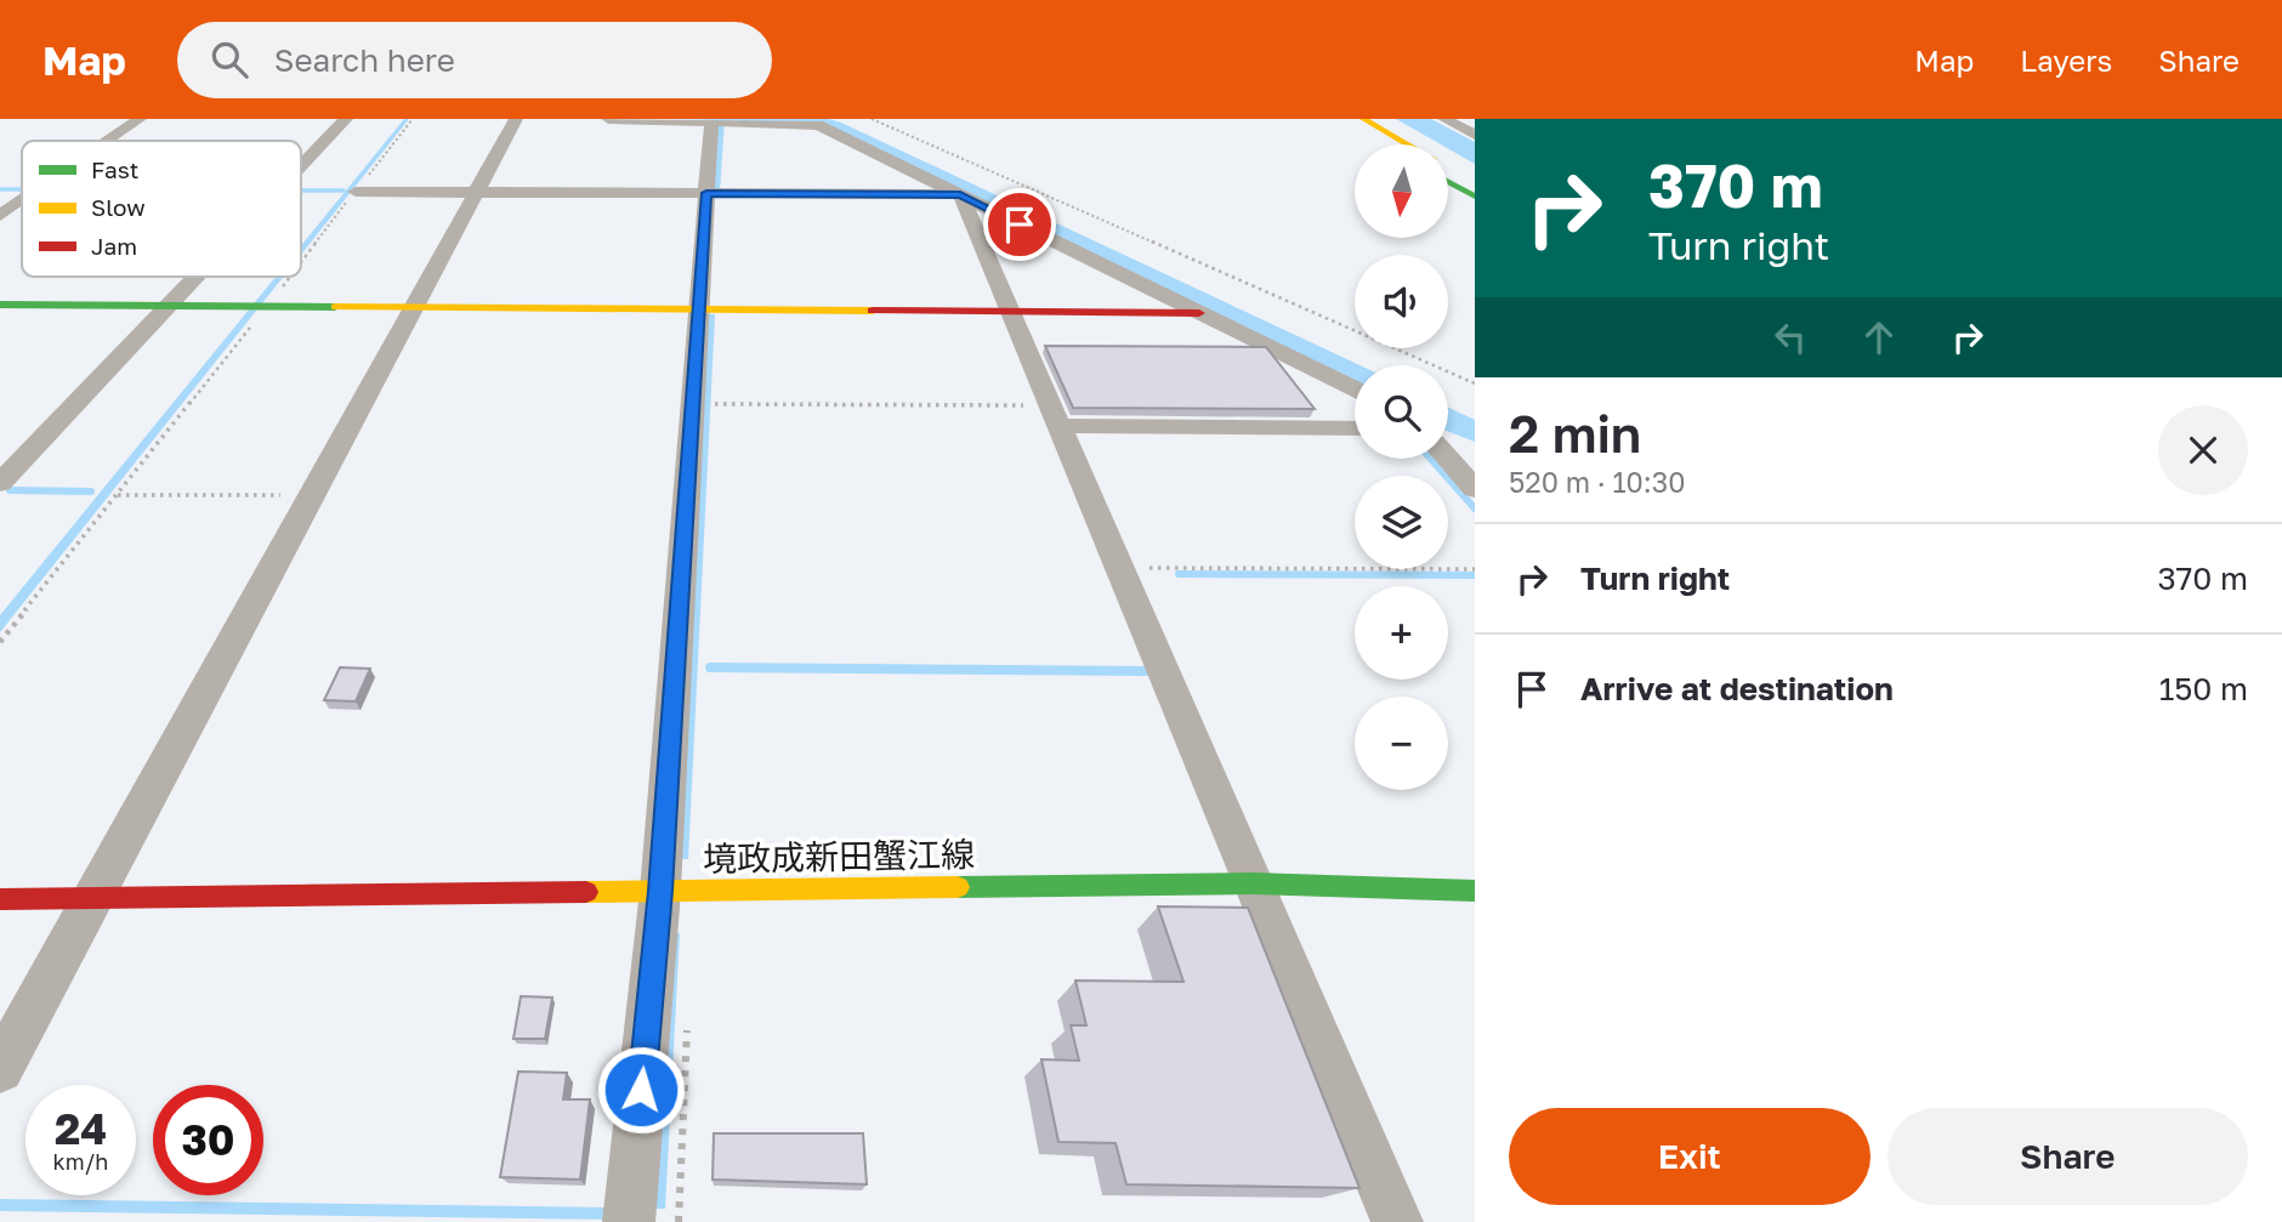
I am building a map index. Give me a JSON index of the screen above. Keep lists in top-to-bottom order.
{
  "streets": {
    "main road": ["境政成新田蟹江線"]
  },
  "legend": ["Fast", "Slow", "Jam"],
  "north": "bottom",
  "page": {
    "header": "Map",
    "search": "Search here",
    "nav": ["Map", "Layers", "Share"],
    "turn": ["370 m", "Turn right"],
    "map_buttons": ["+", "−"],
    "heading": ["2 min", "520 m · 10:30"],
    "list": [
      {
        "name": "Turn right",
        "value": "370 m"
      },
      {
        "name": "Arrive at destination",
        "value": "150 m"
      }
    ],
    "speed": "24 km/h",
    "limit": "30",
    "buttons": ["Exit", "Share"]
  }
}
